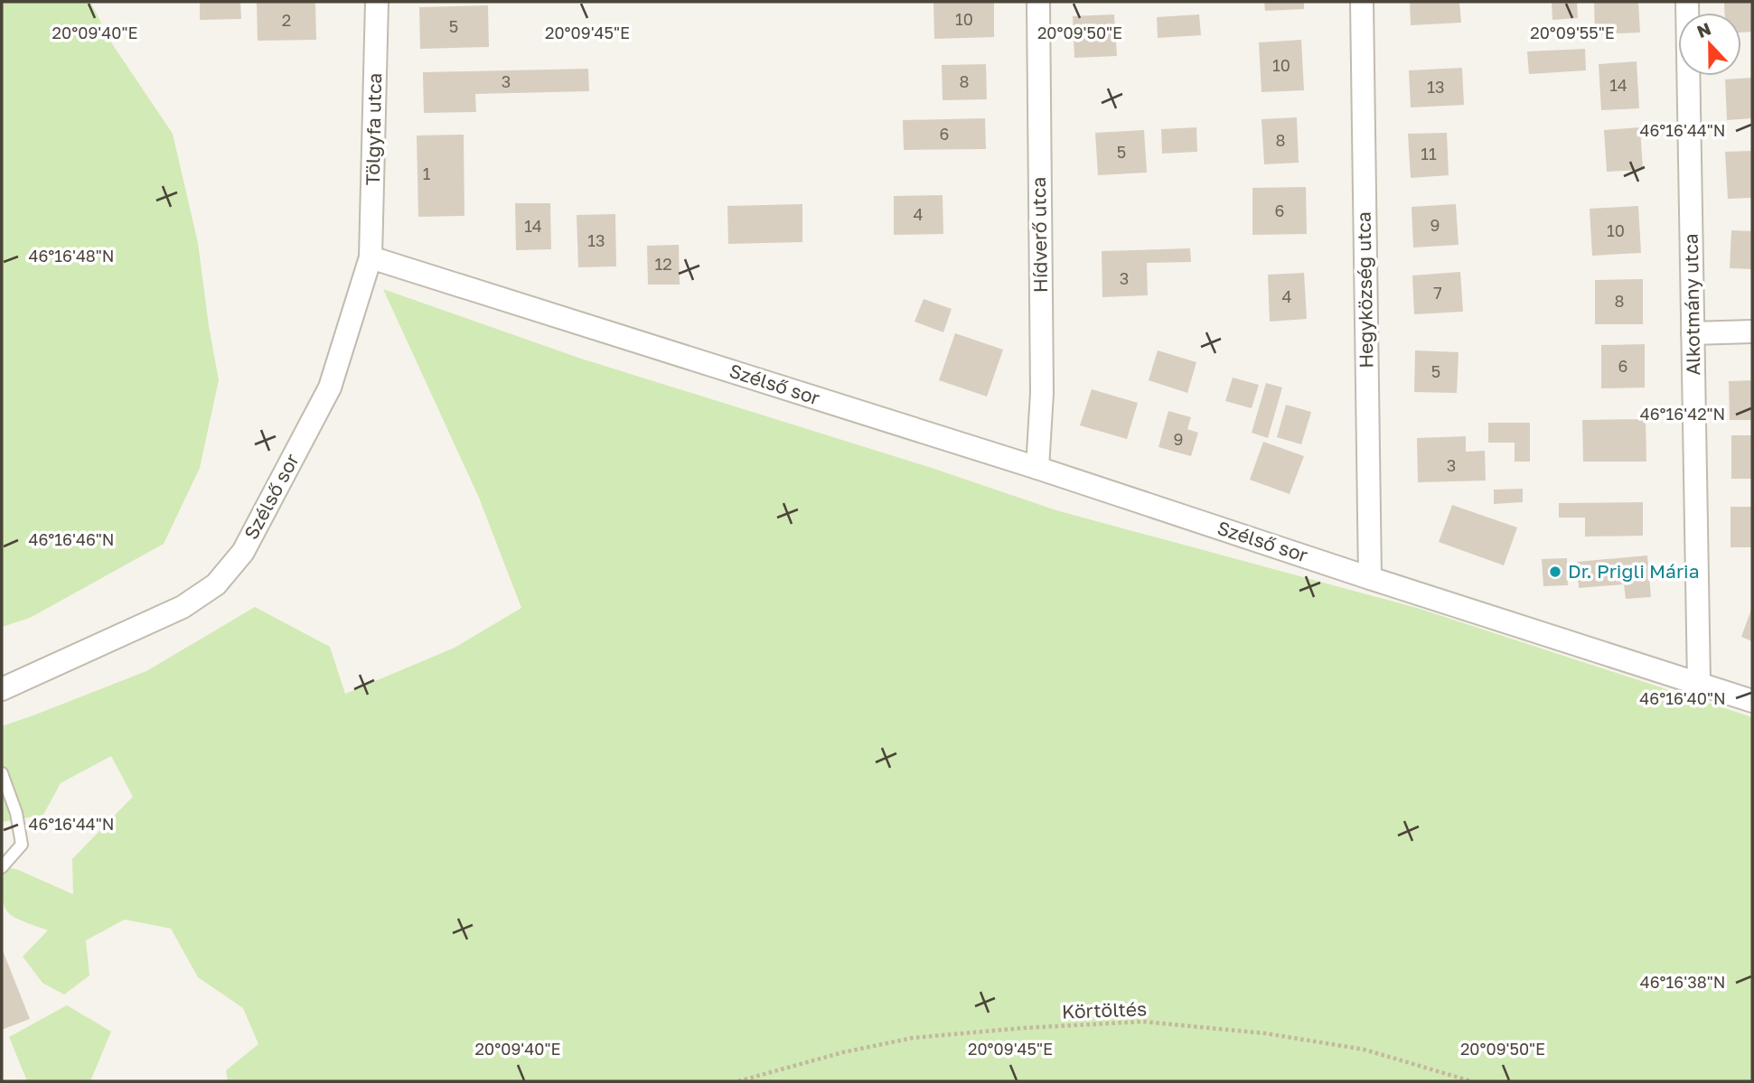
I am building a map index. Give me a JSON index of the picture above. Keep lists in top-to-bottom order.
{
  "streets": {
    "street": [
      "Tölgyfa utca",
      "Hídverő utca",
      "Hegyközség utca",
      "Alkotmány utca",
      "Szélső sor"
    ],
    "path": ["Körtöltés"]
  },
  "crossings": [
    ["Tölgyfa utca", "Szélső sor"],
    ["Hídverő utca", "Szélső sor"],
    ["Hegyközség utca", "Szélső sor"],
    ["Alkotmány utca", "Szélső sor"]
  ],
  "places": ["Dr. Prigli Mária"],
  "house_numbers": [
    "10",
    "2",
    "5",
    "10",
    "3",
    "8",
    "14",
    "13",
    "6",
    "8",
    "5",
    "11",
    "1",
    "6",
    "4",
    "9",
    "14",
    "10",
    "13",
    "12",
    "3",
    "7",
    "4",
    "8",
    "6",
    "5",
    "9",
    "3"
  ],
  "north": "top",
  "coordinates": [
    "20°09'40\"E",
    "20°09'45\"E",
    "20°09'50\"E",
    "20°09'55\"E",
    "46°16'44\"N",
    "46°16'48\"N",
    "46°16'42\"N",
    "46°16'46\"N",
    "46°16'40\"N",
    "46°16'38\"N"
  ]
}
